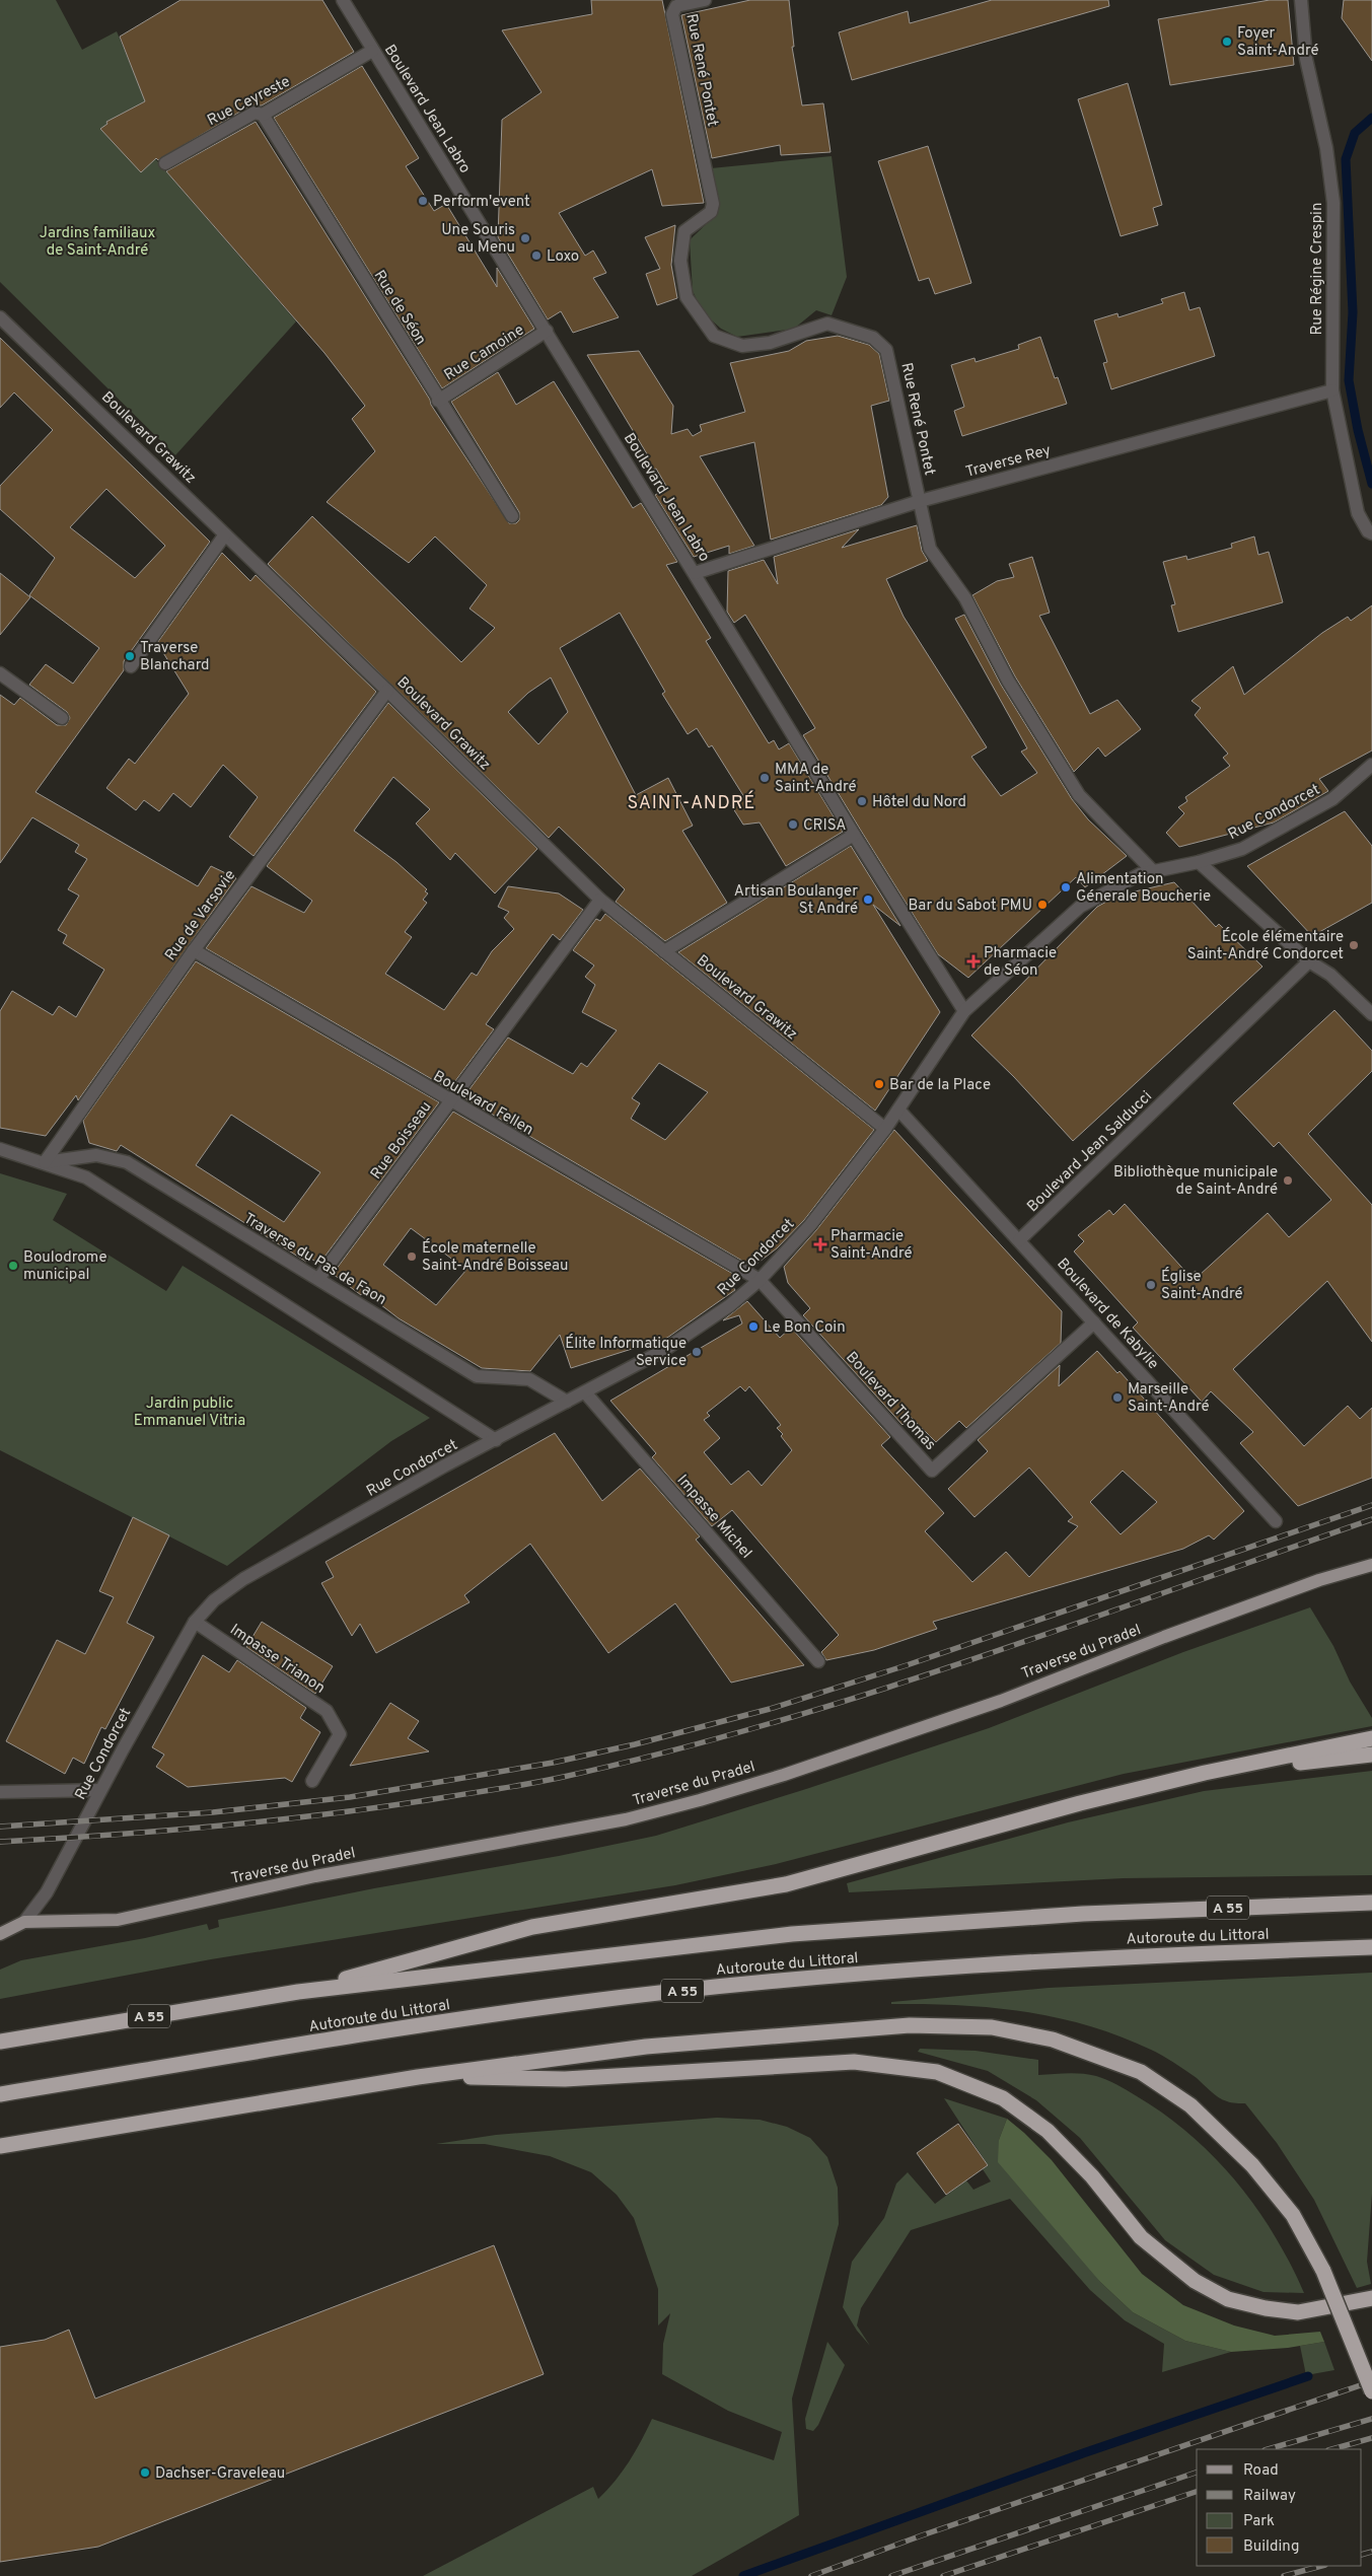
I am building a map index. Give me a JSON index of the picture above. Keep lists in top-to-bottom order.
{
  "streets": {
    "highway": ["A 55", "Autoroute du Littoral"],
    "main road": ["Traverse du Pradel"],
    "street": [
      "Rue René Pontet",
      "Rue Ceyreste",
      "Boulevard Jean Labro",
      "Rue Régine Crespin",
      "Rue de Séon",
      "Rue Camoine",
      "Boulevard Grawitz",
      "Traverse Rey",
      "Rue Condorcet",
      "Rue de Varsovie",
      "Boulevard Fellen",
      "Rue Boisseau",
      "Boulevard Jean Salducci",
      "Traverse du Pas de Faon",
      "Boulevard de Kabylie",
      "Boulevard Thomas",
      "Impasse Michel",
      "Impasse Trianon"
    ]
  },
  "crossings": [
    ["Rue René Pontet", "Traverse Rey"],
    ["Rue René Pontet", "Rue Condorcet"],
    ["Rue Ceyreste", "Boulevard Jean Labro"],
    ["Rue Ceyreste", "Rue de Séon"],
    ["Boulevard Jean Labro", "Rue Camoine"],
    ["Boulevard Jean Labro", "Traverse Rey"],
    ["Boulevard Jean Labro", "Rue Condorcet"],
    ["Rue Régine Crespin", "Traverse Rey"],
    ["Rue de Séon", "Rue Camoine"],
    ["Boulevard Grawitz", "Rue Condorcet"],
    ["Boulevard Grawitz", "Rue de Varsovie"],
    ["Boulevard Grawitz", "Rue Boisseau"],
    ["Rue Condorcet", "Boulevard Fellen"],
    ["Rue Condorcet", "Traverse du Pas de Faon"],
    ["Rue Condorcet", "Boulevard Thomas"],
    ["Rue Condorcet", "Impasse Michel"],
    ["Rue Condorcet", "Traverse du Pradel"],
    ["Rue Condorcet", "Impasse Trianon"],
    ["Rue de Varsovie", "Boulevard Fellen"],
    ["Rue de Varsovie", "Traverse du Pas de Faon"],
    ["Boulevard Fellen", "Rue Boisseau"],
    ["Boulevard Fellen", "Boulevard Thomas"],
    ["Rue Boisseau", "Traverse du Pas de Faon"],
    ["Boulevard Jean Salducci", "Boulevard de Kabylie"],
    ["Boulevard de Kabylie", "Boulevard Thomas"]
  ],
  "districts": ["SAINT-ANDRÉ"],
  "parks": ["Jardins familiaux de Saint-André", "Jardin public Emmanuel Vitria"],
  "places": {
    "other": [
      "Foyer Saint-André",
      "Perform'event",
      "Une Souris au Menu",
      "Loxo",
      "Traverse Blanchard",
      "MMA de Saint-André",
      "Hôtel du Nord",
      "CRISA",
      "Alimentation Génerale Boucherie",
      "Artisan Boulanger St André",
      "Bar du Sabot PMU",
      "École élémentaire Saint-André Condorcet",
      "Bar de la Place",
      "Bibliothèque municipale de Saint-André",
      "École maternelle Saint-André Boisseau",
      "Boulodrome municipal",
      "Église Saint-André",
      "Le Bon Coin",
      "Élite Informatique Service",
      "Marseille Saint-André",
      "Dachser-Graveleau"
    ],
    "health": ["Pharmacie de Séon", "Pharmacie Saint-André"]
  },
  "legend": [
    "Road",
    "Railway",
    "Park",
    "Building"
  ]
}
